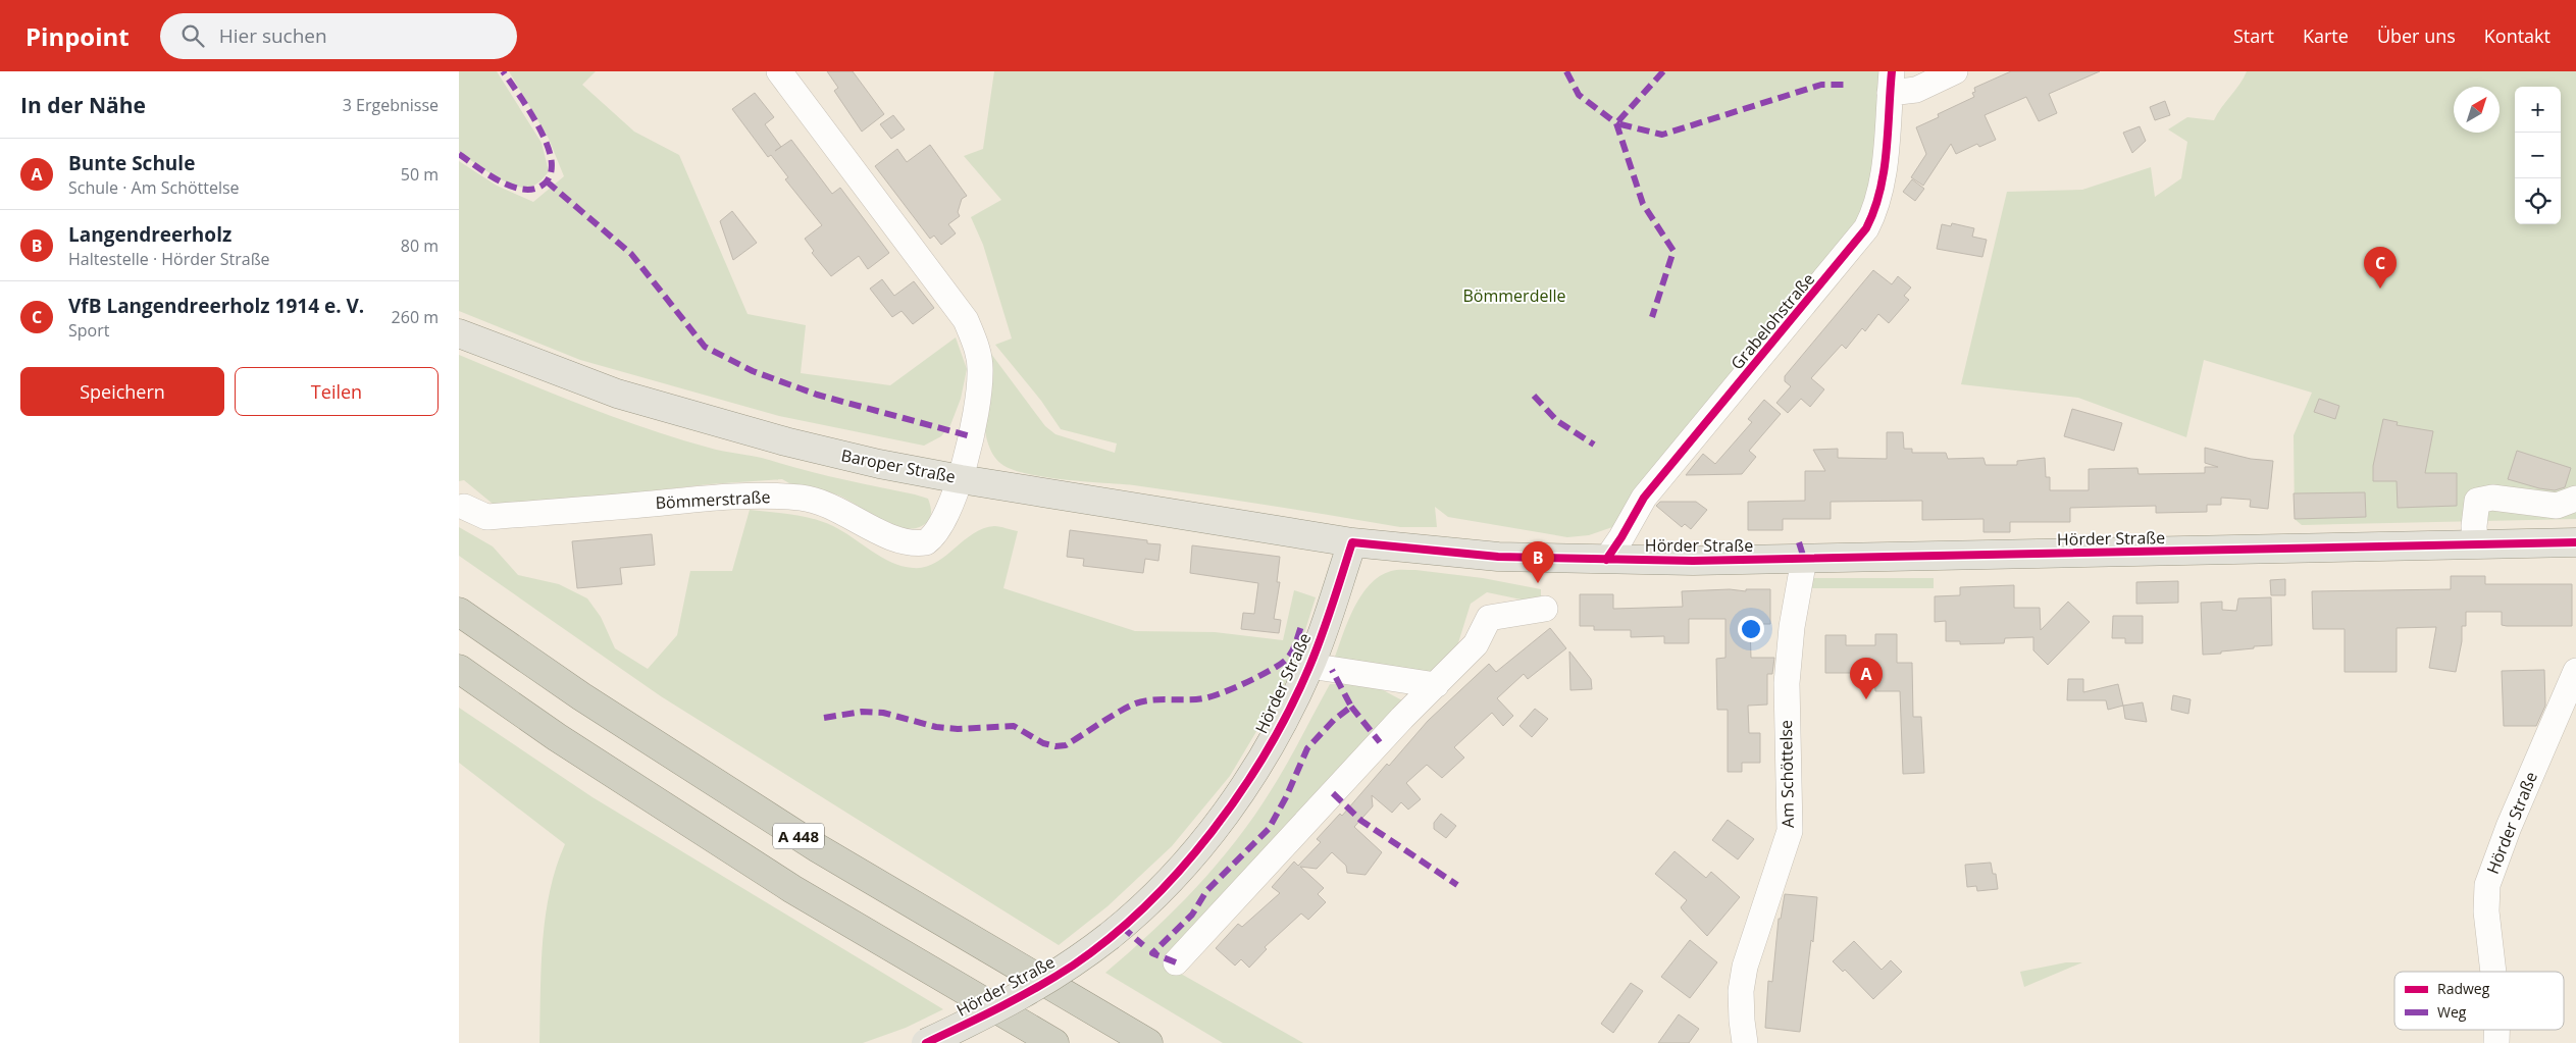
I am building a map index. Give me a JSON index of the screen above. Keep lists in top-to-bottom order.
{
  "streets": {
    "highway": ["A 448"],
    "main road": ["Baroper Straße", "Hörder Straße"],
    "street": ["Grabelohstraße", "Bömmerstraße", "Am Schöttelse"]
  },
  "crossings": [
    ["Grabelohstraße", "Hörder Straße"],
    ["Baroper Straße", "Bömmerstraße"],
    ["Baroper Straße", "Hörder Straße"],
    ["Hörder Straße", "Am Schöttelse"]
  ],
  "parks": ["Bömmerdelle"],
  "legend": ["Radweg", "Weg"],
  "north": "top right",
  "page": {
    "header": "Pinpoint",
    "search": "Hier suchen",
    "nav": [
      "Start",
      "Karte",
      "Über uns",
      "Kontakt"
    ],
    "heading": ["In der Nähe", "3 Ergebnisse"],
    "map_buttons": ["+", "−"],
    "list": [
      {
        "mark": "A",
        "name": "Bunte Schule",
        "note": "Schule · Am Schöttelse",
        "value": "50 m"
      },
      {
        "mark": "B",
        "name": "Langendreerholz",
        "note": "Haltestelle · Hörder Straße",
        "value": "80 m"
      },
      {
        "mark": "C",
        "name": "VfB Langendreerholz 1914 e. V.",
        "note": "Sport",
        "value": "260 m"
      }
    ],
    "pins": ["C", "B", "A"],
    "buttons": ["Speichern", "Teilen"]
  }
}
